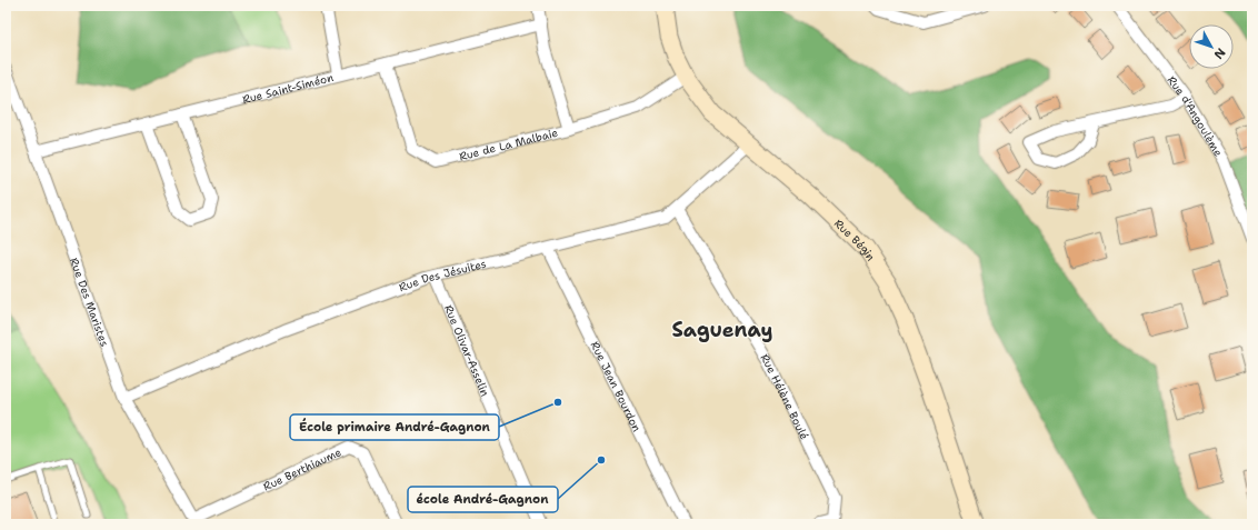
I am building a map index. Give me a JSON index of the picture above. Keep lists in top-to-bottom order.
{
  "streets": {
    "street": [
      "Rue Saint-Siméon",
      "Rue d'Angoulème",
      "Rue de La Malbaie",
      "Rue Bégin",
      "Rue Des Jésuites",
      "Rue Des Maristes",
      "Rue Olivar-Asselin",
      "Rue Jean Bourdon",
      "Rue Hélène Boulé",
      "Rue Berthiaume"
    ]
  },
  "crossings": [
    ["Rue Saint-Siméon", "Rue de La Malbaie"],
    ["Rue Saint-Siméon", "Rue Des Maristes"],
    ["Rue de La Malbaie", "Rue Bégin"],
    ["Rue Bégin", "Rue Des Jésuites"],
    ["Rue Des Jésuites", "Rue Des Maristes"],
    ["Rue Des Jésuites", "Rue Olivar-Asselin"],
    ["Rue Des Jésuites", "Rue Jean Bourdon"],
    ["Rue Des Jésuites", "Rue Hélène Boulé"],
    ["Rue Des Maristes", "Rue Berthiaume"]
  ],
  "districts": ["Saguenay"],
  "places": ["École primaire André-Gagnon", "école André-Gagnon"],
  "north": "bottom right"
}
